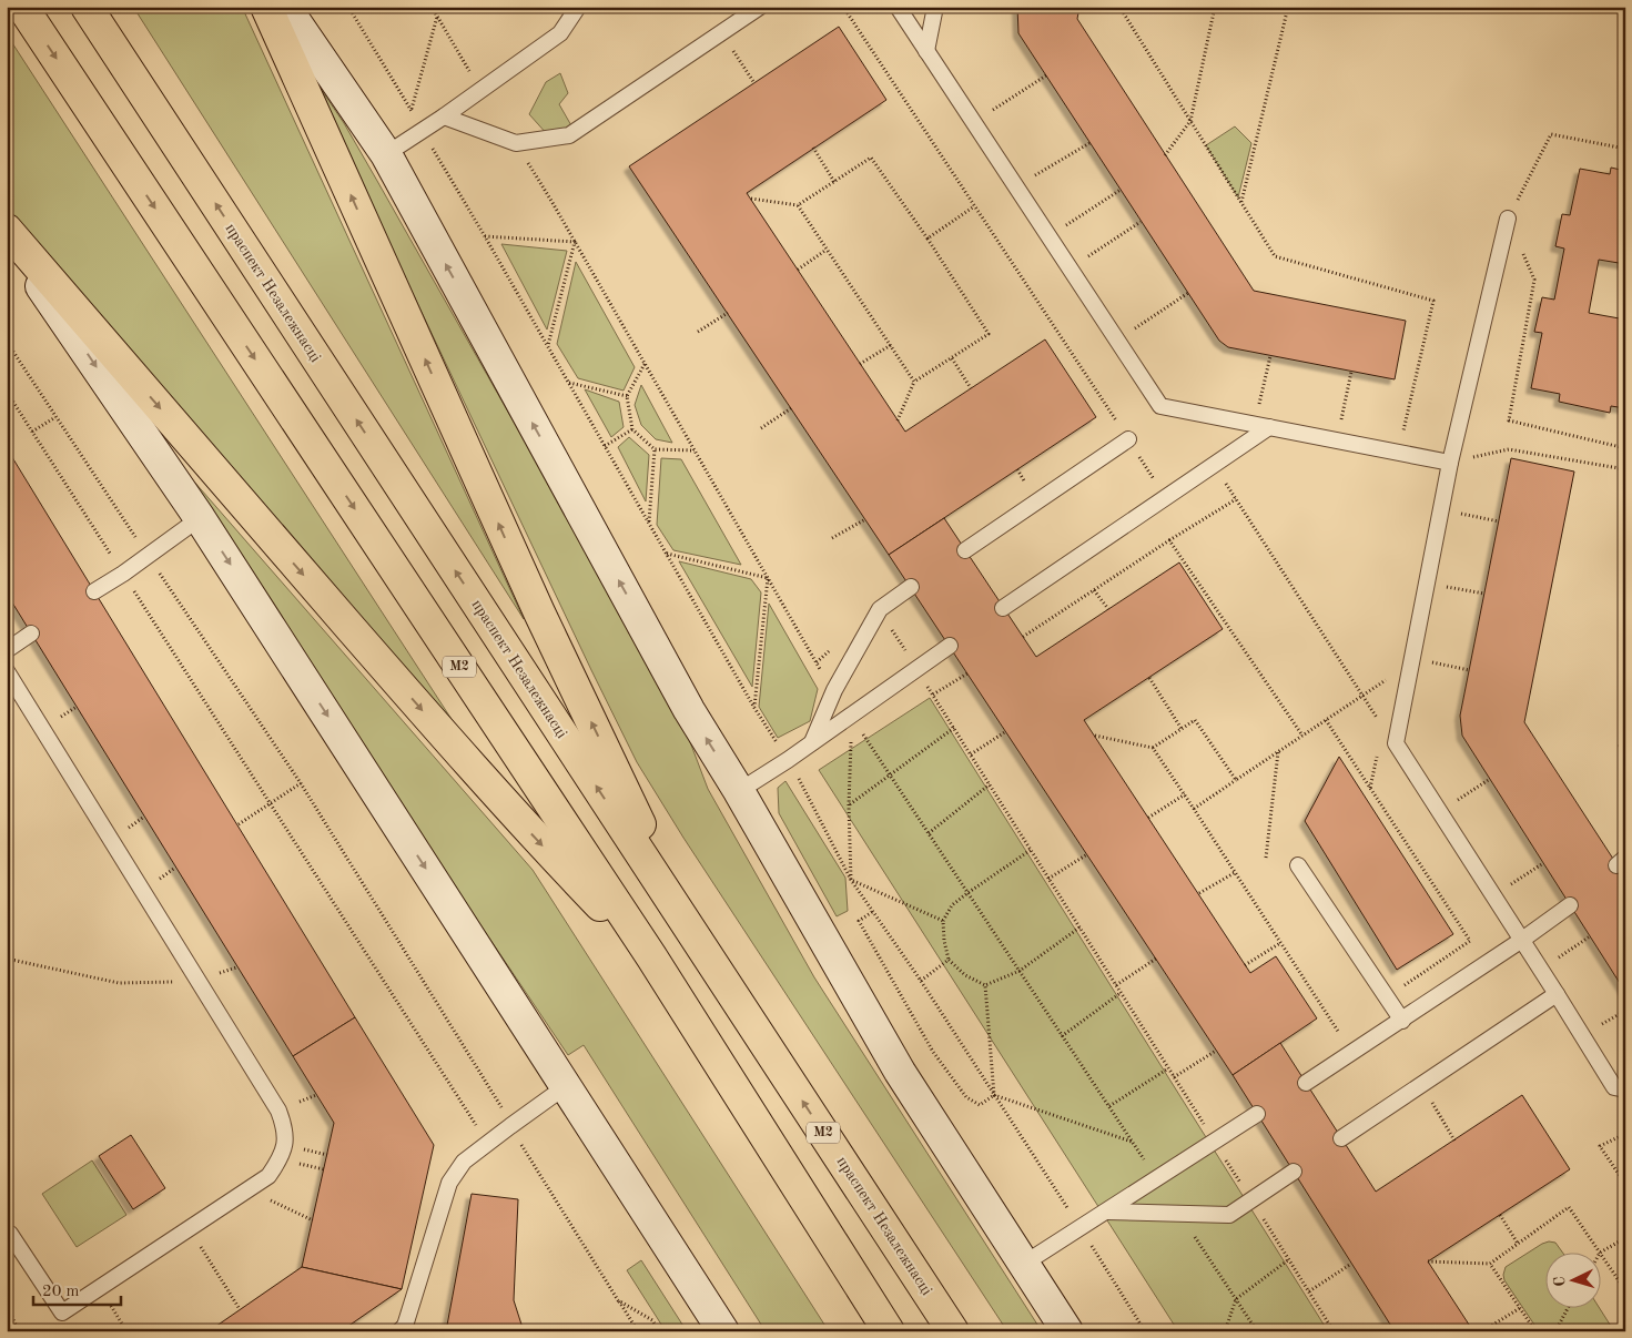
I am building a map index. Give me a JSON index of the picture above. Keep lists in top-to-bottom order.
{
  "streets": {
    "highway": ["праспект Незалежнасці", "М2"]
  },
  "scale_bar": "20 m",
  "north": "left"
}
